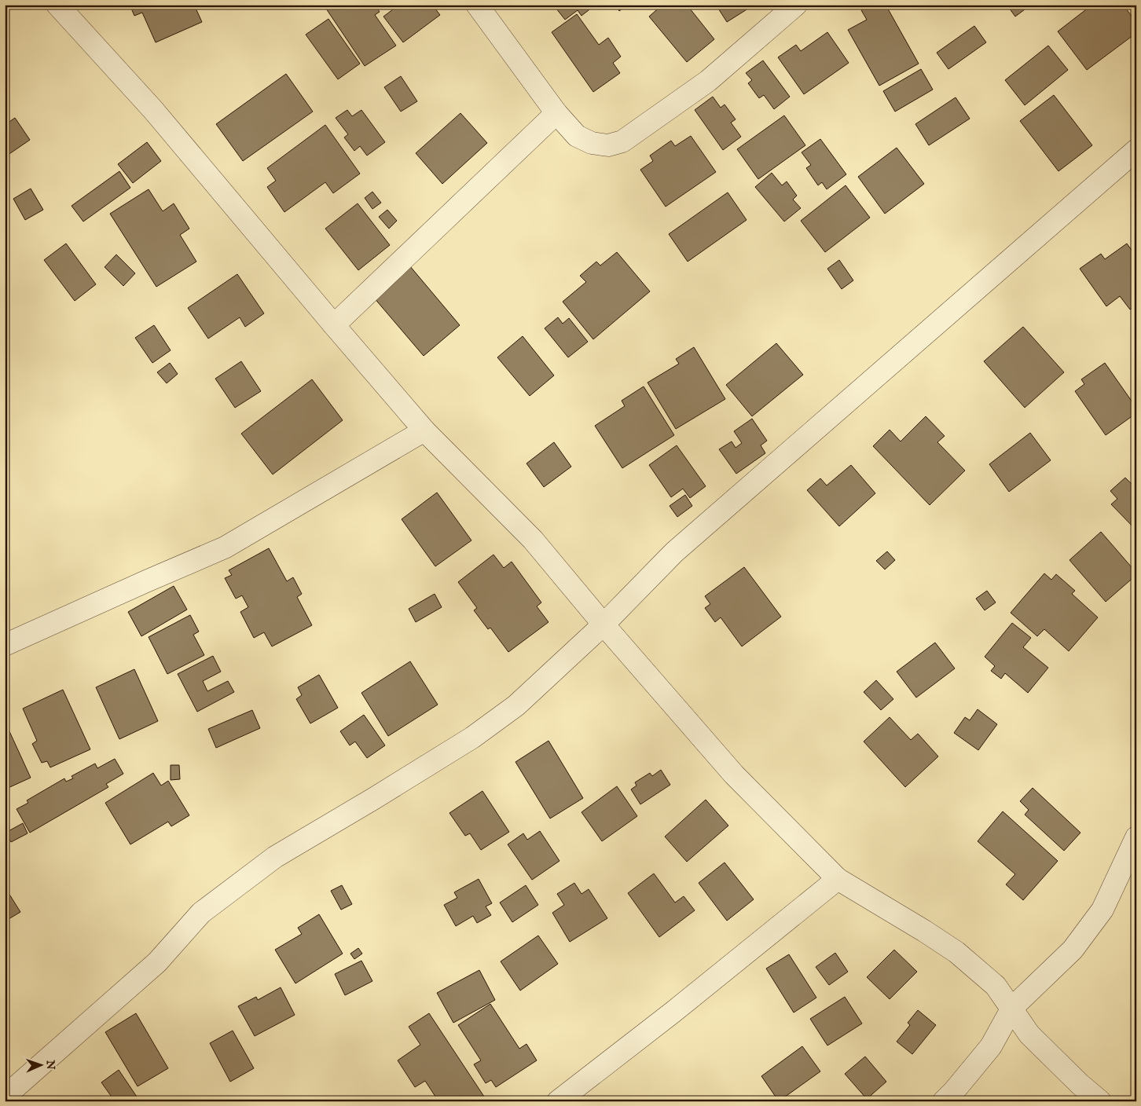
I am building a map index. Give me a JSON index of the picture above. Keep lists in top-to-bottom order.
{
  "north": "right"
}
